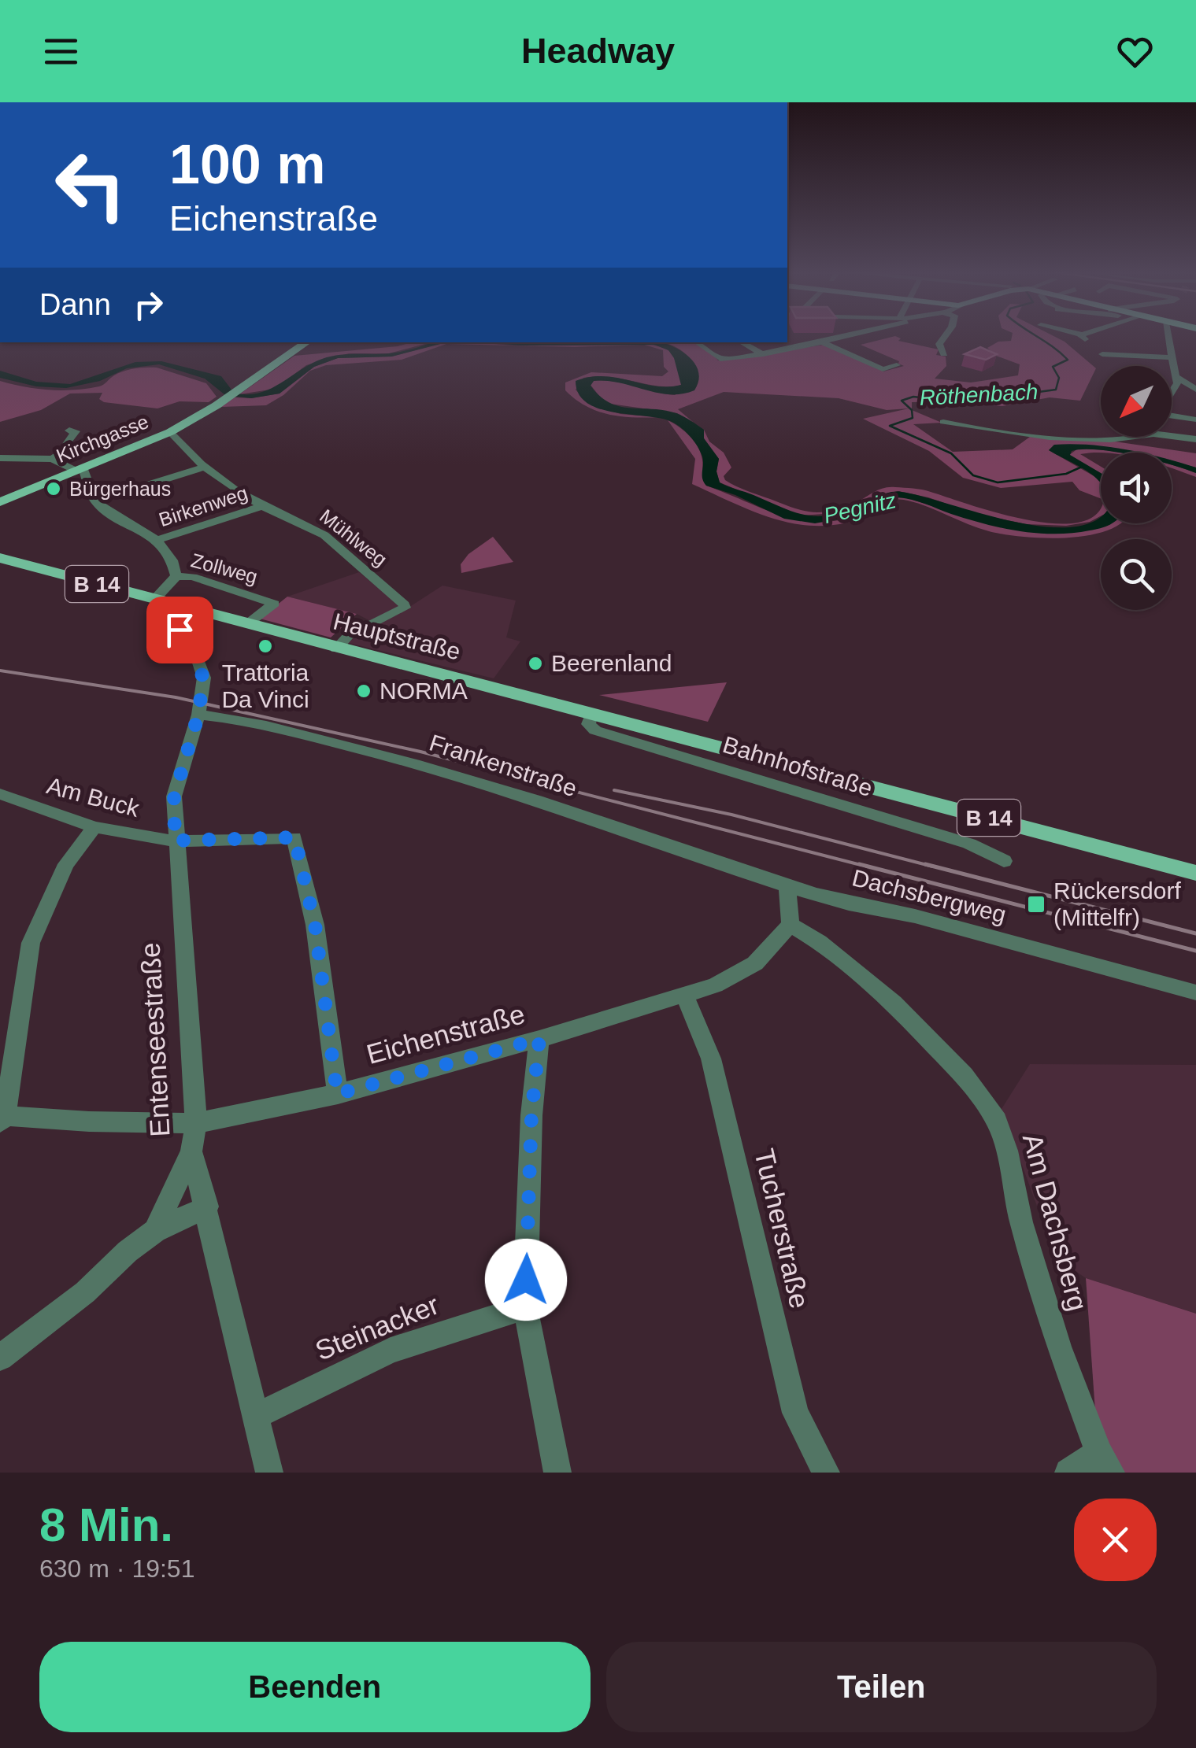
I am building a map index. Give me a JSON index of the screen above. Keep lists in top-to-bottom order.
{
  "streets": {
    "main road": ["Kirchgasse", "B 14", "Hauptstraße"],
    "street": [
      "Birkenweg",
      "Mühlweg",
      "Zollweg",
      "Frankenstraße",
      "Bahnhofstraße",
      "Am Buck",
      "Dachsbergweg",
      "Eichenstraße",
      "Entenseestraße",
      "Am Dachsberg",
      "Tucherstraße",
      "Steinacker"
    ]
  },
  "crossings": [
    ["Kirchgasse", "Mühlweg"],
    ["Birkenweg", "Mühlweg"],
    ["Mühlweg", "Hauptstraße"],
    ["Zollweg", "Hauptstraße"],
    ["Hauptstraße", "Bahnhofstraße"],
    ["Hauptstraße", "Entenseestraße"],
    ["Frankenstraße", "Dachsbergweg"],
    ["Frankenstraße", "Entenseestraße"],
    ["Am Buck", "Eichenstraße"],
    ["Am Buck", "Entenseestraße"],
    ["Eichenstraße", "Entenseestraße"],
    ["Eichenstraße", "Am Dachsberg"],
    ["Eichenstraße", "Tucherstraße"],
    ["Entenseestraße", "Steinacker"]
  ],
  "water": ["Röthenbach", "Pegnitz"],
  "places": {
    "other": [
      "Bürgerhaus",
      "Trattoria Da Vinci",
      "Beerenland",
      "NORMA"
    ],
    "transit": ["Rückersdorf (Mittelfr)"]
  },
  "north": "bottom left",
  "page": {
    "header": "Headway",
    "turn": ["100 m", "Eichenstraße"],
    "then": "Dann",
    "heading": ["8 Min.", "630 m · 19:51"],
    "buttons": ["Beenden", "Teilen"]
  }
}
